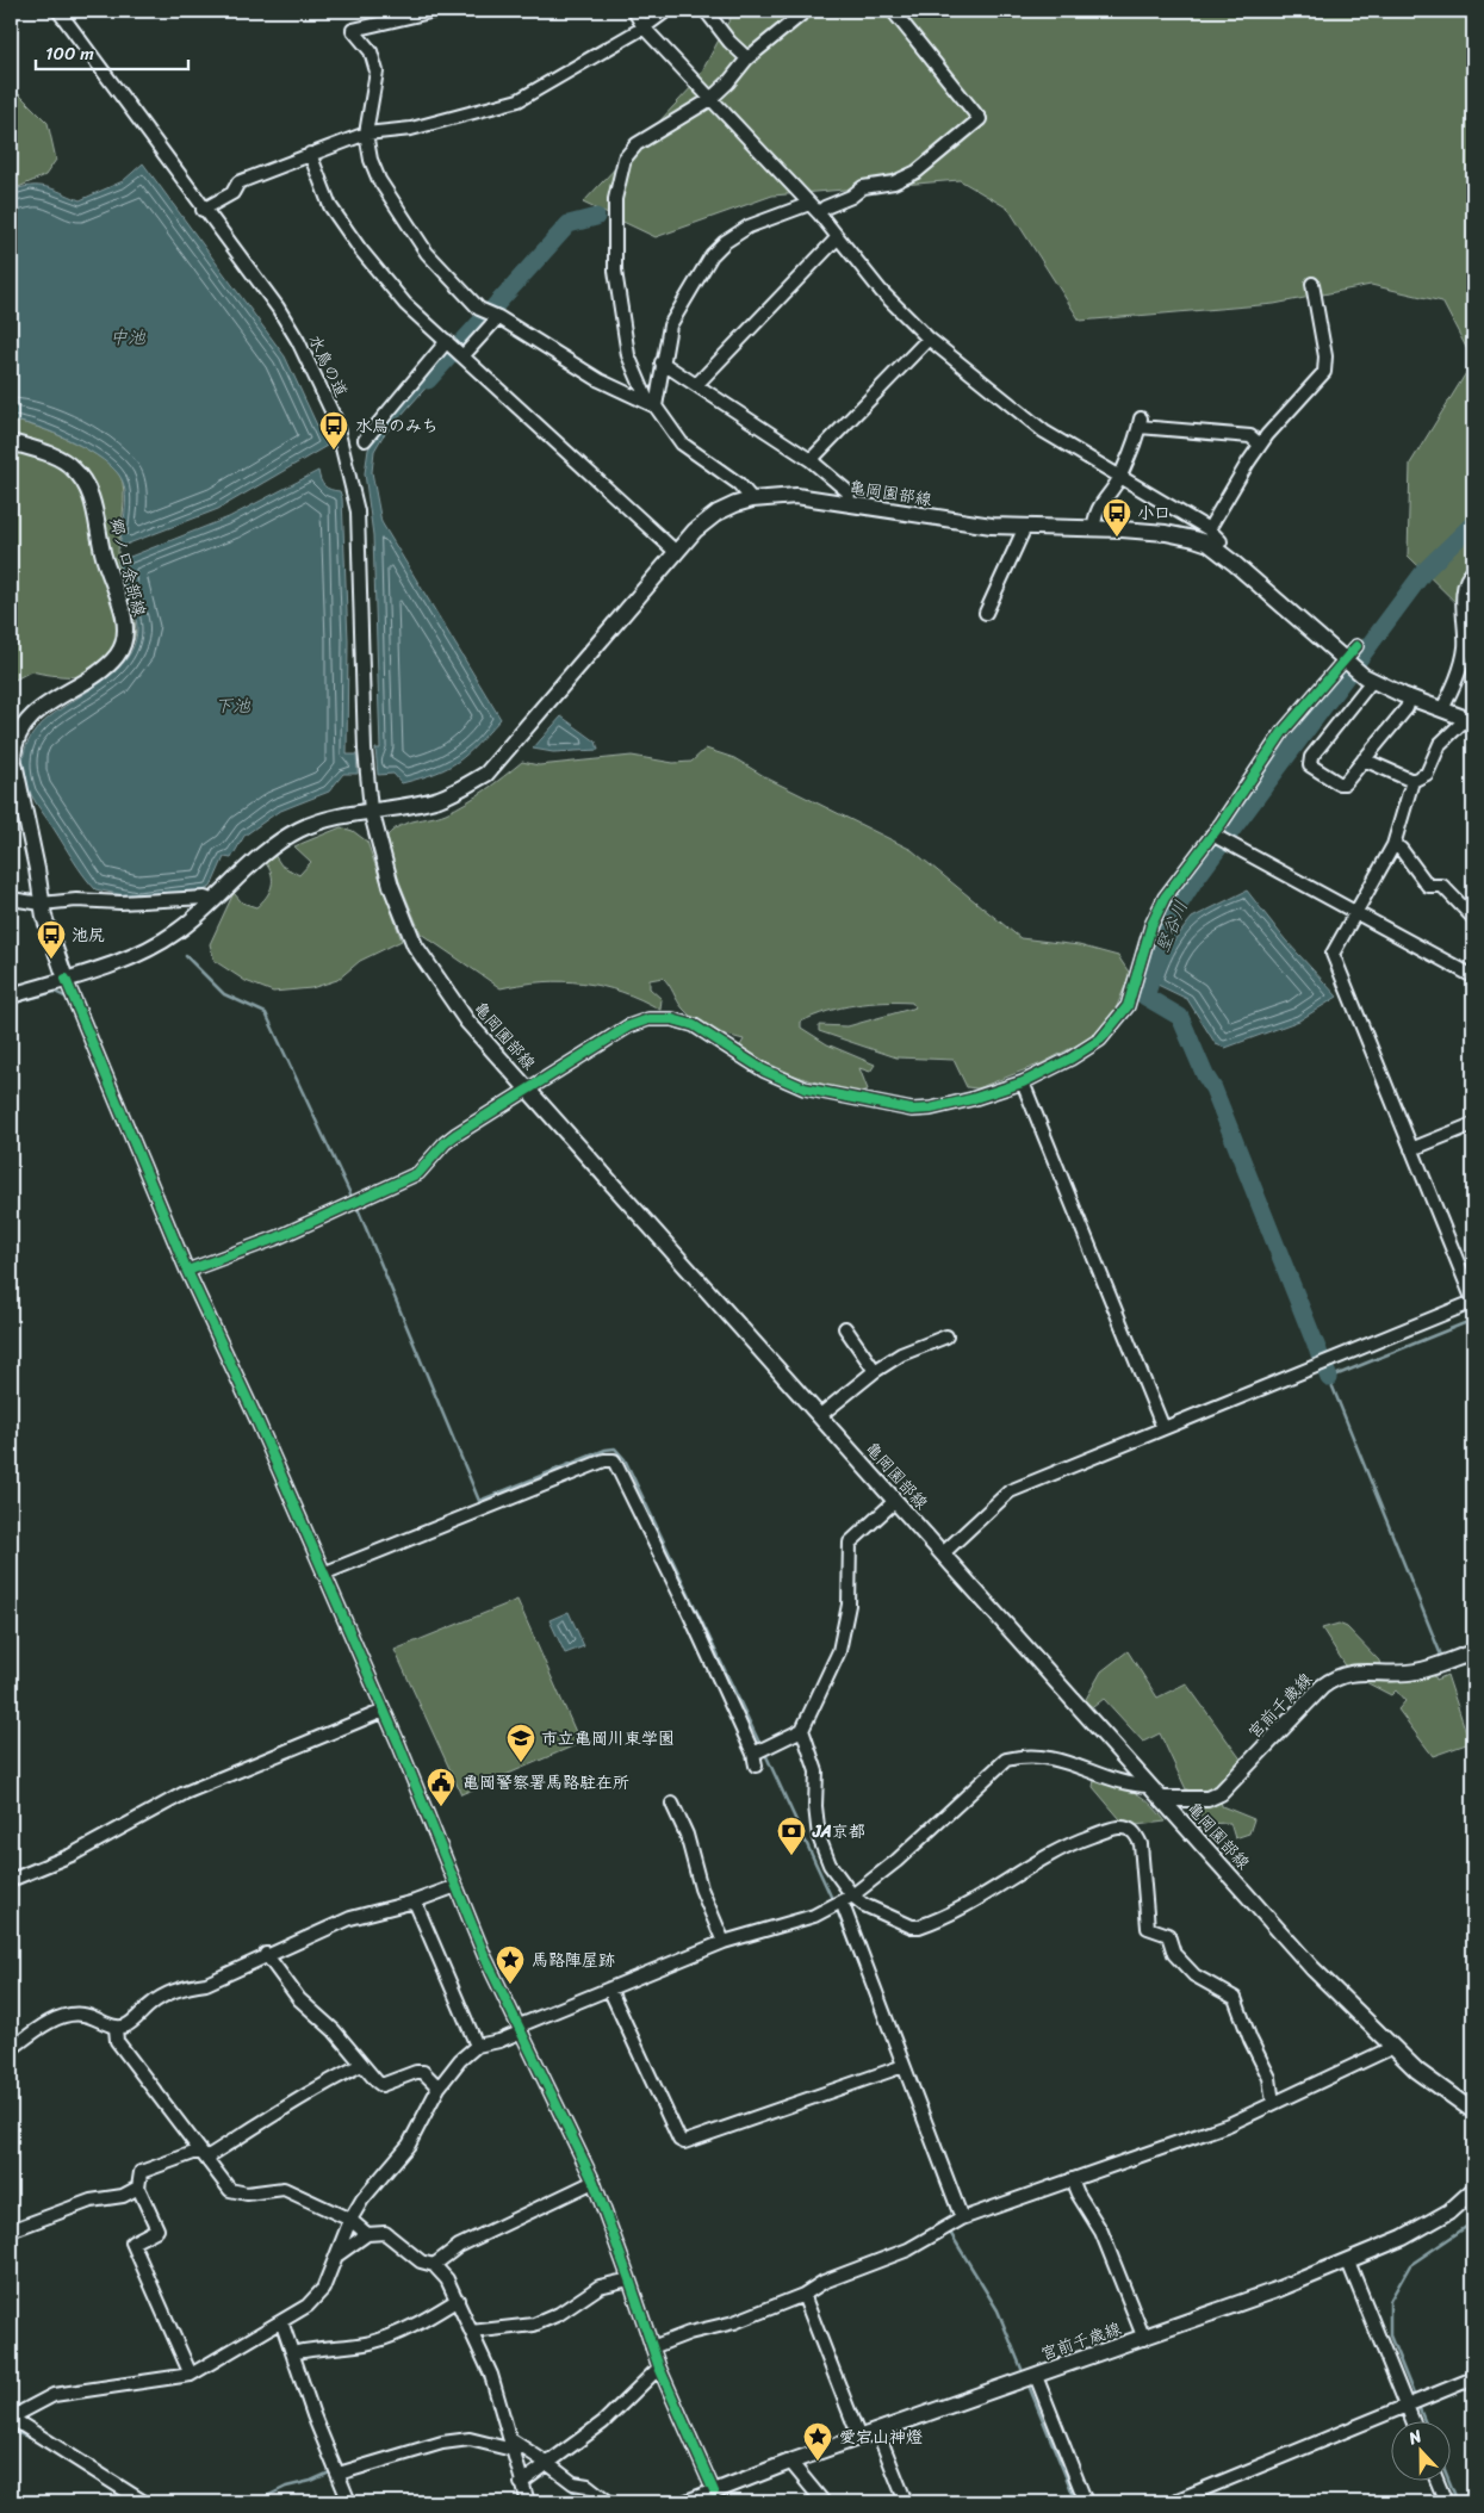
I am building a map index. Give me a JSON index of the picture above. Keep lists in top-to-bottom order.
{
  "streets": {
    "main road": ["亀岡園部線", "郷ノ口余部線", "宮前千歳線"],
    "street": ["水鳥の道"]
  },
  "crossings": [
    ["水鳥の道", "亀岡園部線"],
    ["亀岡園部線", "郷ノ口余部線"],
    ["亀岡園部線", "宮前千歳線"]
  ],
  "water": ["中池", "下池", "堅谷川"],
  "places": {
    "bus stop": ["水鳥のみち", "小口", "池尻"],
    "school or university": ["市立亀岡川東学園"],
    "public building": ["亀岡警察署馬路駐在所"],
    "bank": ["JA京都"],
    "place": ["馬路陣屋跡", "愛宕山神燈"]
  },
  "scale_bar": "100 m",
  "north": "top"
}
